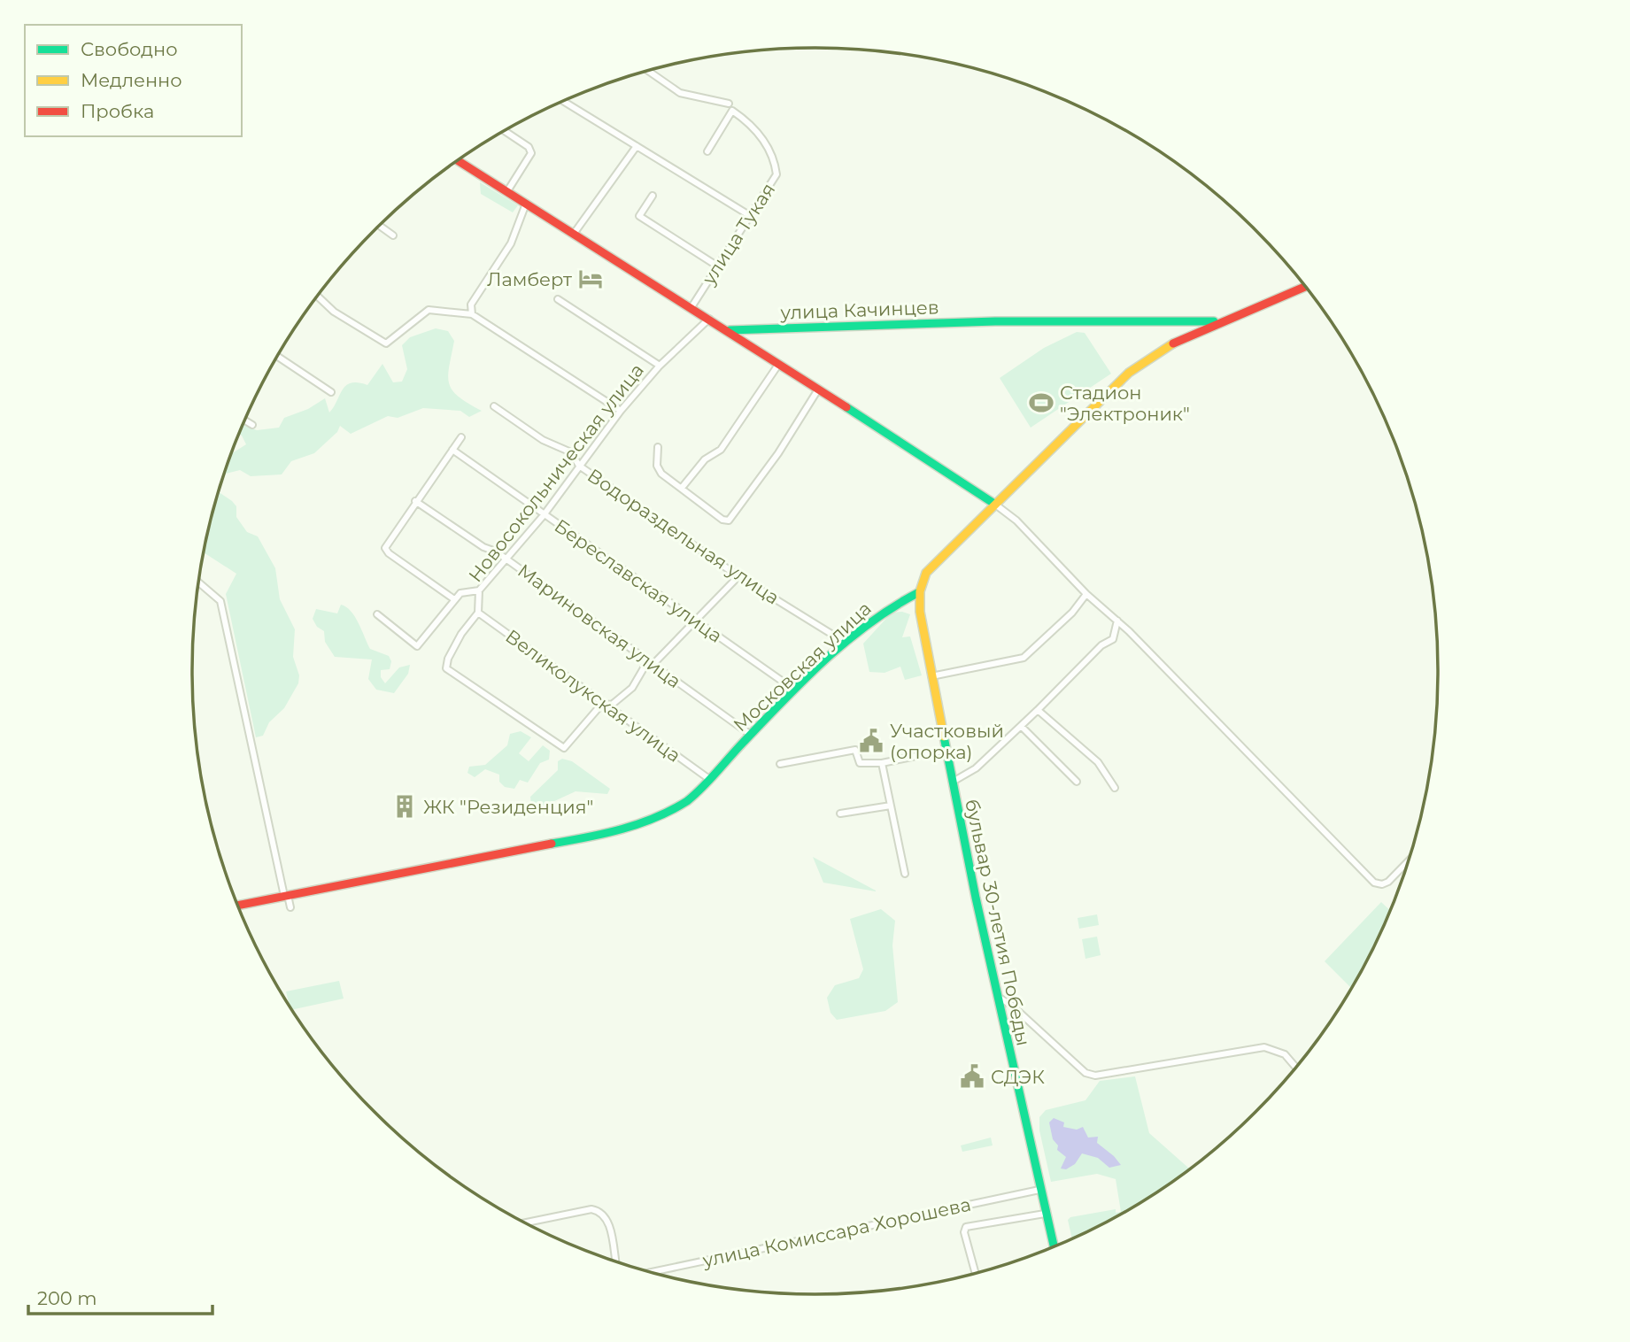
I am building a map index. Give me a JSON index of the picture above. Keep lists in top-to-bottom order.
{
  "streets": {
    "main road": ["улица Качинцев", "Московская улица", "бульвар 30-летия Победы"],
    "street": [
      "улица Тукая",
      "Новосокольническая улица",
      "Водораздельная улица",
      "Береславская улица",
      "Мариновская улица",
      "Великолукская улица",
      "улица Комиссара Хорошева"
    ]
  },
  "crossings": [
    ["Новосокольническая улица", "Водораздельная улица"],
    ["Новосокольническая улица", "Береславская улица"],
    ["Новосокольническая улица", "Мариновская улица"],
    ["Новосокольническая улица", "Великолукская улица"],
    ["Водораздельная улица", "Московская улица"],
    ["Береславская улица", "Московская улица"],
    ["Мариновская улица", "Московская улица"],
    ["Московская улица", "Великолукская улица"],
    ["Московская улица", "бульвар 30-летия Победы"],
    ["бульвар 30-летия Победы", "улица Комиссара Хорошева"]
  ],
  "places": {
    "hotel": ["Ламберт"],
    "sports": ["Стадион \"Электроник\""],
    "public building": ["Участковый (опорка)", "СДЭК"],
    "building": ["ЖК \"Резиденция\""]
  },
  "legend": ["Свободно", "Медленно", "Пробка"],
  "scale_bar": "200 m"
}
